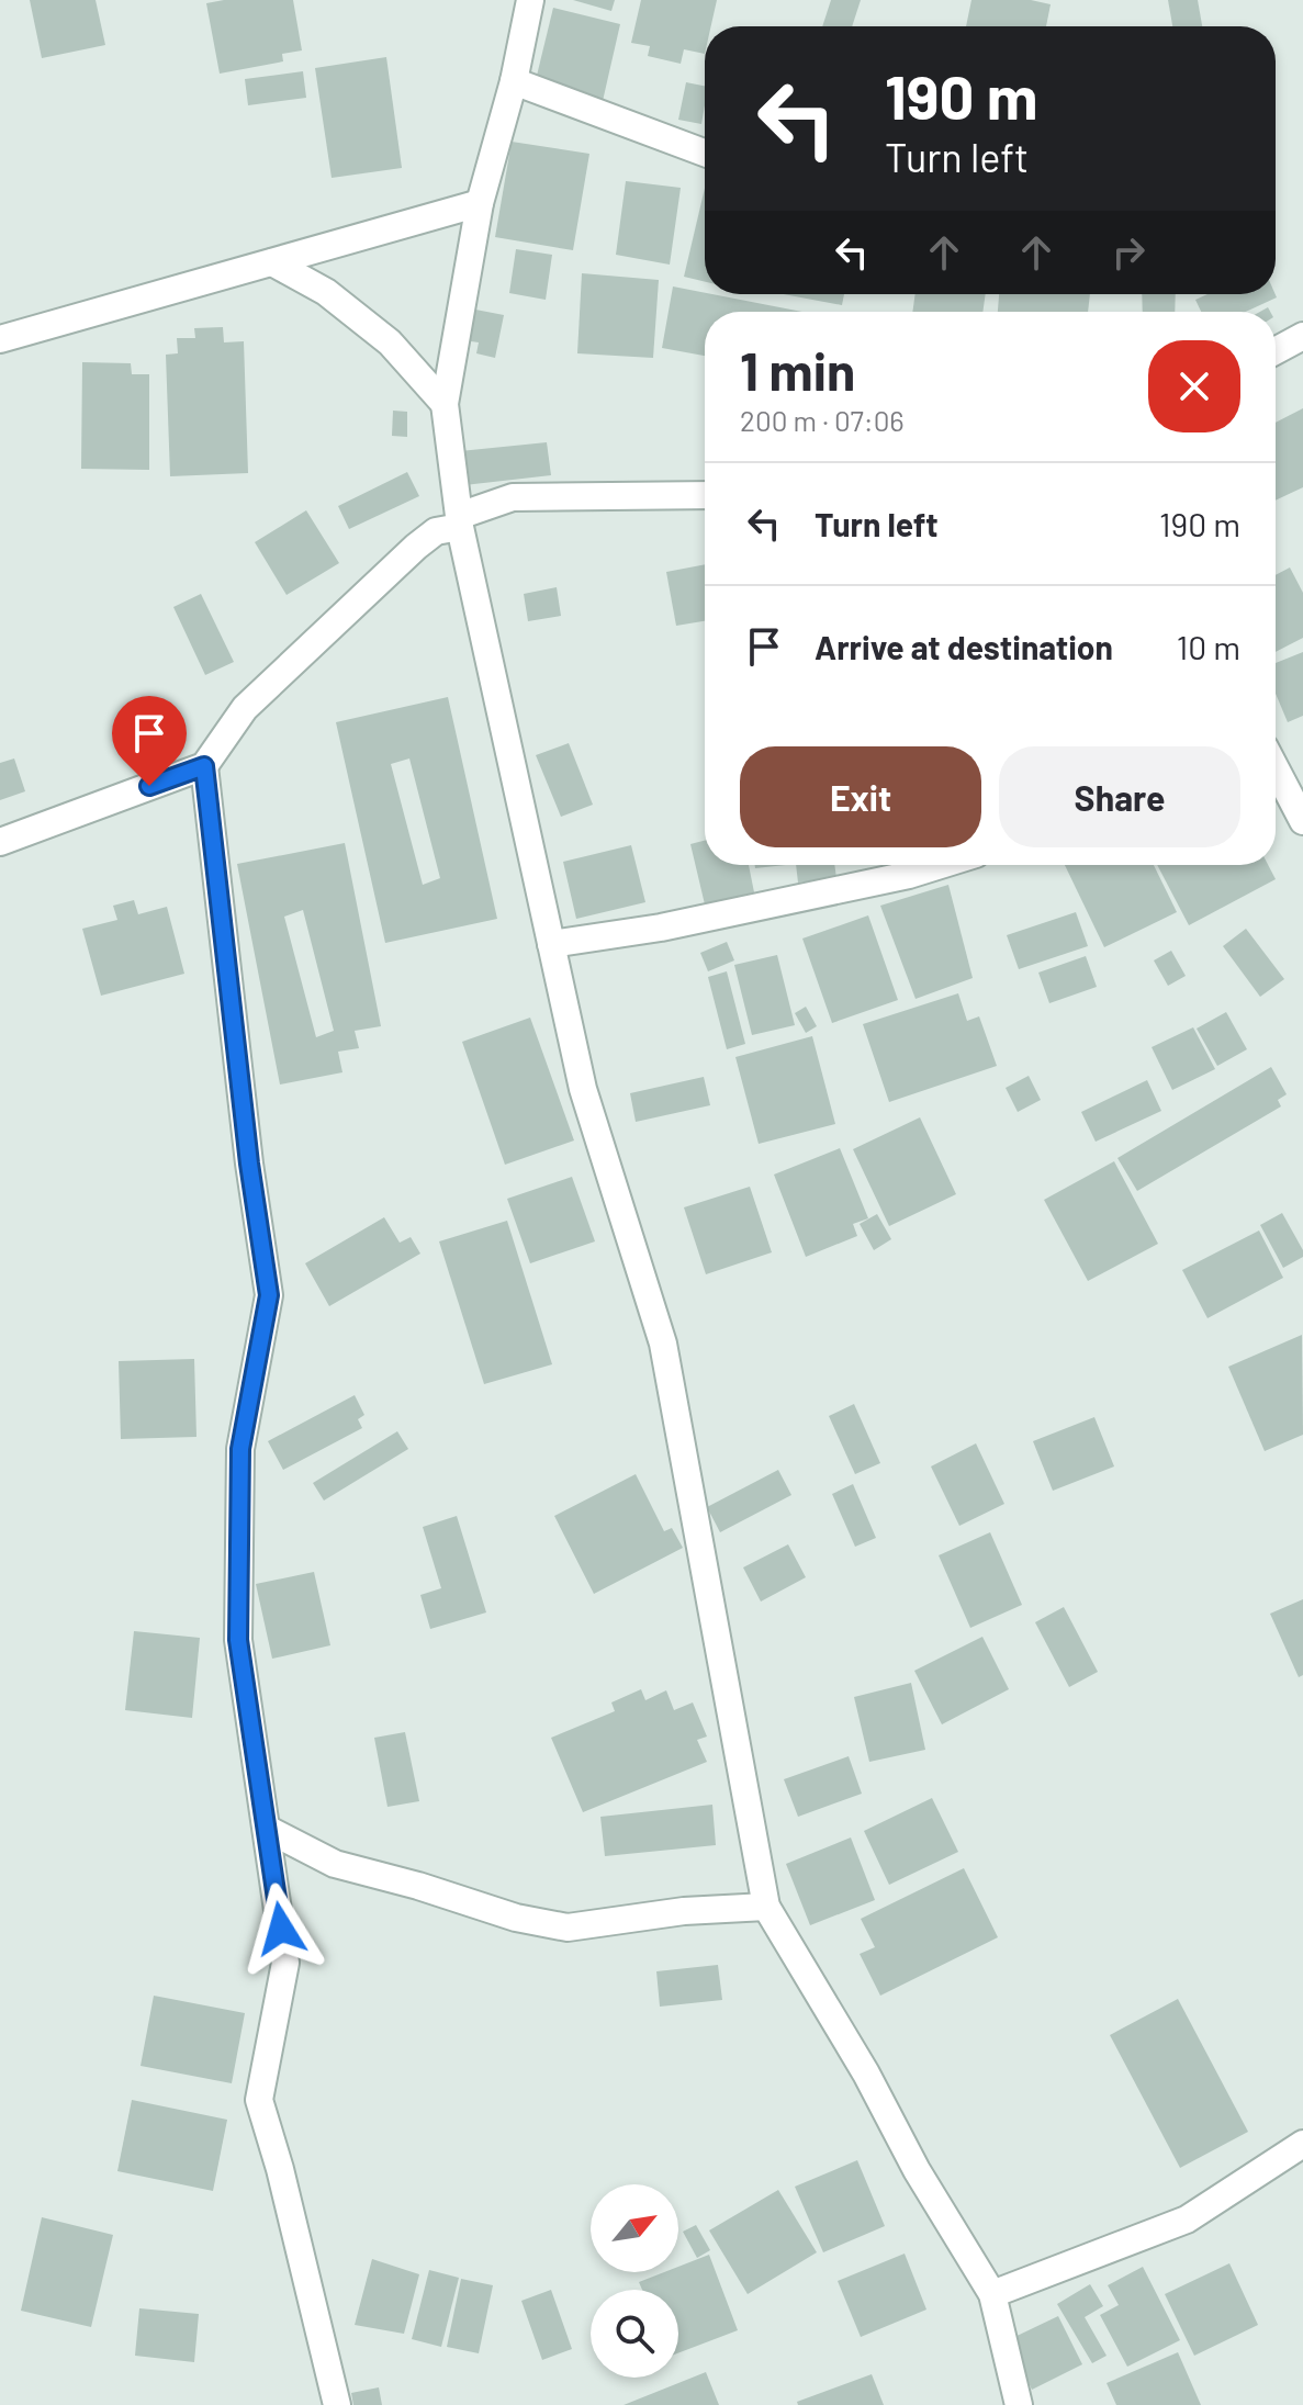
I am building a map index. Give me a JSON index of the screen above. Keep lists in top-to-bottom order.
{
  "north": "top right",
  "page": {
    "turn": ["190 m", "Turn left"],
    "heading": ["1 min", "200 m · 07:06"],
    "list": [
      {
        "name": "Turn left",
        "value": "190 m"
      },
      {
        "name": "Arrive at destination",
        "value": "10 m"
      }
    ],
    "buttons": ["Exit", "Share"]
  }
}
